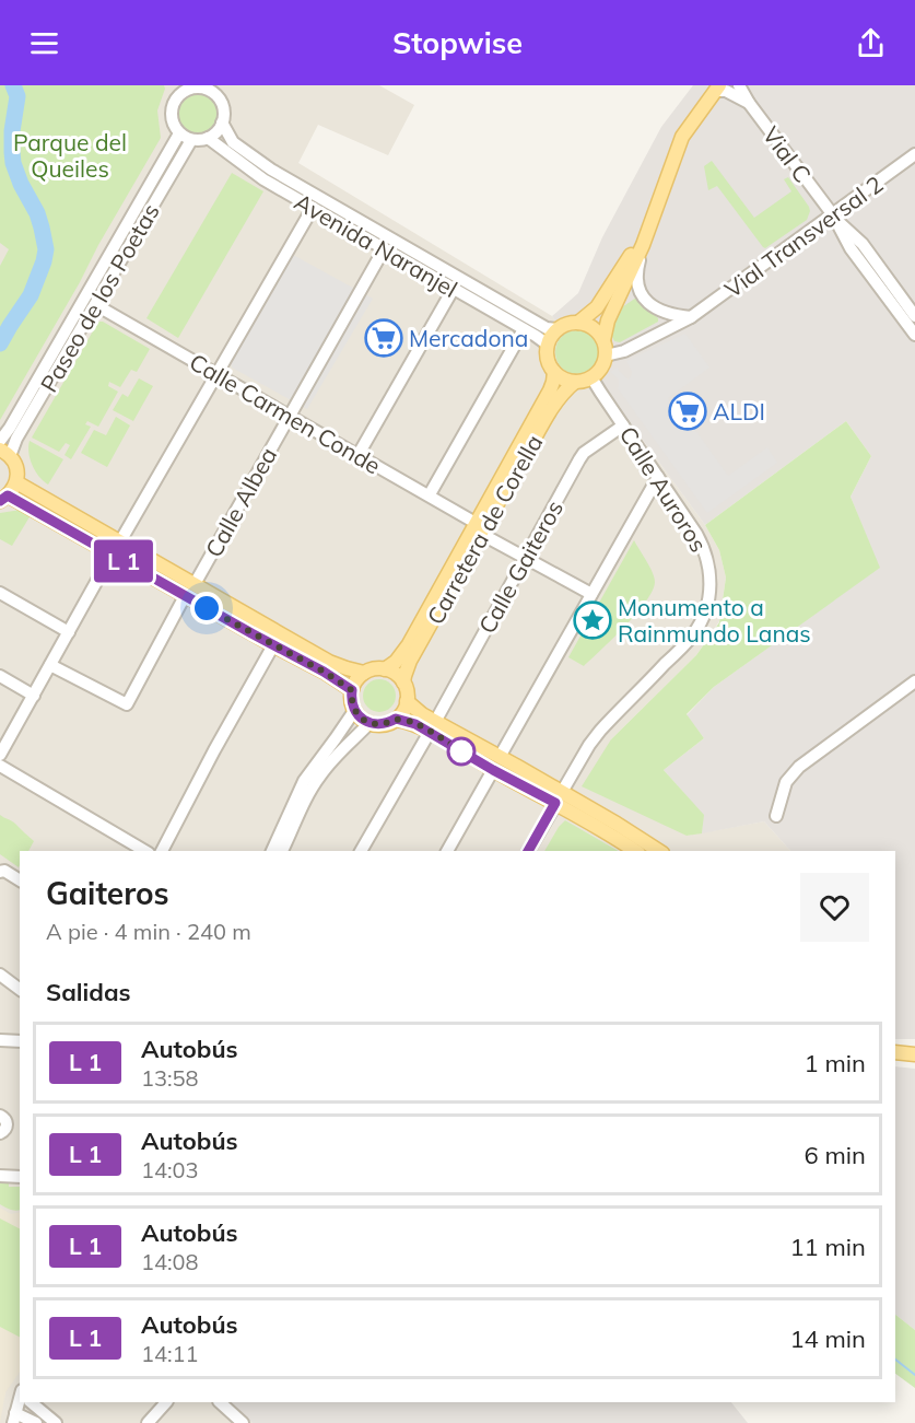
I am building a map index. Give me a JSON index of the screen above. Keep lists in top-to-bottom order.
{
  "streets": {
    "main road": ["Carretera de Corella"],
    "street": [
      "Vial C",
      "Vial Transversal 2",
      "Avenida Naranjel",
      "Paseo de los Poetas",
      "Calle Carmen Conde",
      "Calle Auroros",
      "Calle Albea",
      "Calle Gaiteros"
    ]
  },
  "crossings": [
    ["Vial C", "Vial Transversal 2"],
    ["Vial Transversal 2", "Avenida Naranjel"],
    ["Vial Transversal 2", "Calle Auroros"],
    ["Vial Transversal 2", "Carretera de Corella"],
    ["Avenida Naranjel", "Paseo de los Poetas"],
    ["Avenida Naranjel", "Calle Auroros"],
    ["Avenida Naranjel", "Calle Albea"],
    ["Avenida Naranjel", "Carretera de Corella"],
    ["Paseo de los Poetas", "Calle Carmen Conde"],
    ["Calle Carmen Conde", "Calle Albea"],
    ["Calle Carmen Conde", "Carretera de Corella"],
    ["Calle Carmen Conde", "Calle Gaiteros"],
    ["Calle Auroros", "Carretera de Corella"],
    ["Calle Auroros", "Calle Gaiteros"]
  ],
  "parks": ["Parque del Queiles"],
  "places": {
    "supermarket": ["Mercadona", "ALDI"],
    "place": ["Monumento a Rainmundo Lanas"]
  },
  "page": {
    "header": "Stopwise",
    "on_map": "L 1",
    "heading": [
      ["Gaiteros", "A pie · 4 min · 240 m"],
      "Salidas"
    ],
    "list": [
      {
        "mark": "L 1",
        "name": "Autobús",
        "note": "13:58",
        "value": "1 min"
      },
      {
        "mark": "L 1",
        "name": "Autobús",
        "note": "14:03",
        "value": "6 min"
      },
      {
        "mark": "L 1",
        "name": "Autobús",
        "note": "14:08",
        "value": "11 min"
      },
      {
        "mark": "L 1",
        "name": "Autobús",
        "note": "14:11",
        "value": "14 min"
      }
    ]
  }
}
